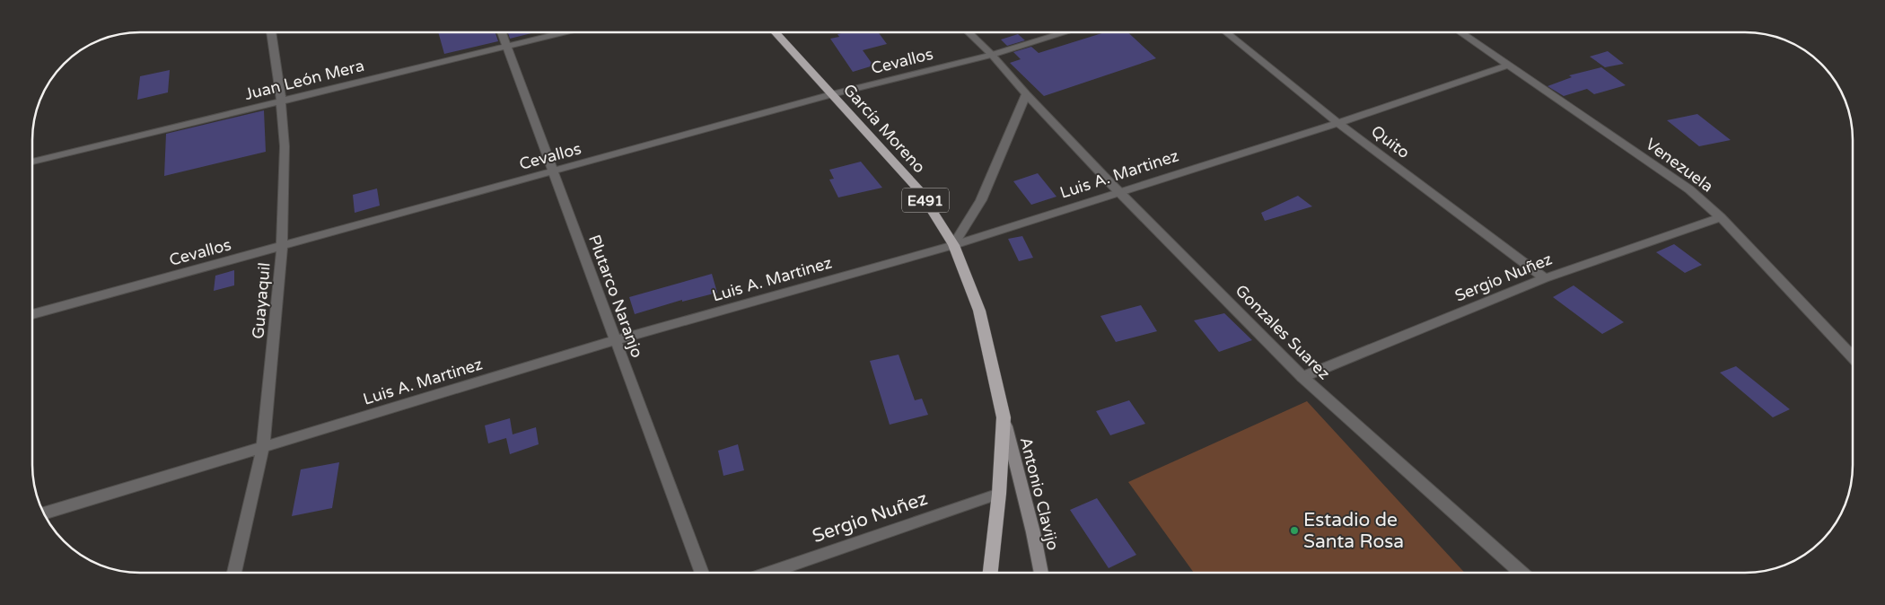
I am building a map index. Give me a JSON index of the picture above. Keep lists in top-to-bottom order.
{
  "streets": {
    "highway": ["García Moreno", "E491"],
    "main road": ["Antonio Clavijo"],
    "street": [
      "Cevallos",
      "Juan León Mera",
      "Quito",
      "Venezuela",
      "Luis A. Martinez",
      "Sergio Nuñez",
      "Plutarco Naranjo",
      "Guayaquil",
      "Gonzales Suarez"
    ]
  },
  "crossings": [
    ["Cevallos", "García Moreno"],
    ["Cevallos", "Plutarco Naranjo"],
    ["Cevallos", "Guayaquil"],
    ["Cevallos", "Gonzales Suarez"],
    ["Juan León Mera", "Plutarco Naranjo"],
    ["Juan León Mera", "Guayaquil"],
    ["García Moreno", "Luis A. Martinez"],
    ["García Moreno", "E491"],
    ["García Moreno", "Antonio Clavijo"],
    ["Quito", "Luis A. Martinez"],
    ["Quito", "Sergio Nuñez"],
    ["Venezuela", "Luis A. Martinez"],
    ["Venezuela", "Sergio Nuñez"],
    ["Luis A. Martinez", "Plutarco Naranjo"],
    ["Luis A. Martinez", "Guayaquil"],
    ["Luis A. Martinez", "Gonzales Suarez"],
    ["E491", "Sergio Nuñez"],
    ["E491", "Antonio Clavijo"],
    ["Sergio Nuñez", "Gonzales Suarez"]
  ],
  "places": ["Estadio de Santa Rosa"]
}
